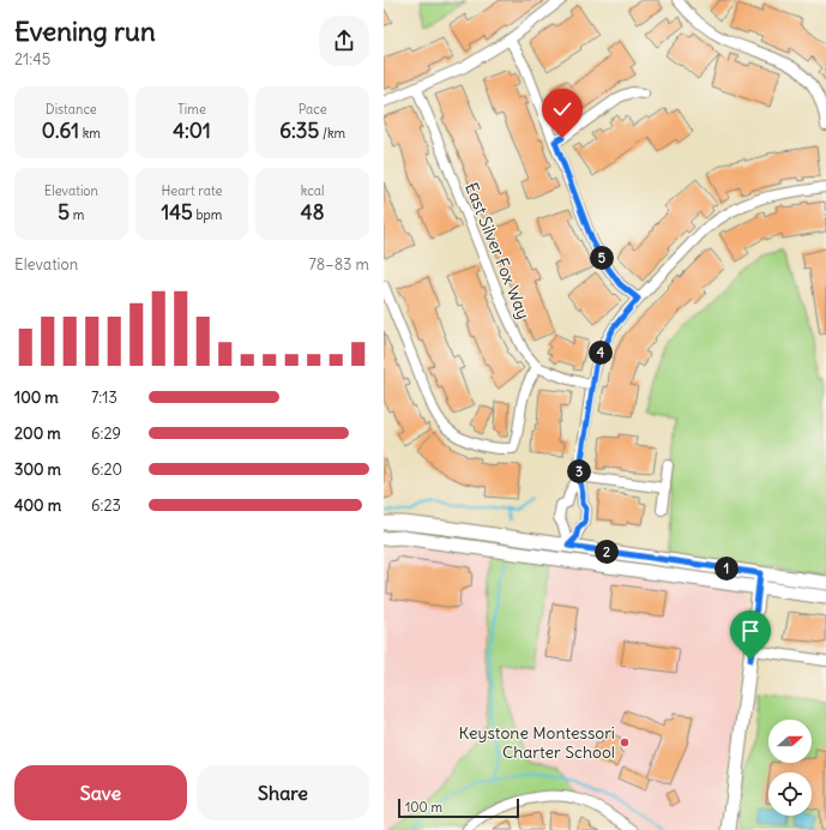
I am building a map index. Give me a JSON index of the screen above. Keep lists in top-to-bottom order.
{
  "streets": {
    "street": ["East Silver Fox Way"]
  },
  "places": ["Keystone Montessori Charter School"],
  "scale_bar": "100 m",
  "north": "right",
  "page": {
    "heading": ["Evening run", "21:45"],
    "stats": [
      ["Distance", "0.61 km"],
      ["Time", "4:01"],
      ["Pace", "6:35 /km"],
      ["Elevation", "5 m"],
      ["Heart rate", "145 bpm"],
      ["kcal", "48"]
    ],
    "chart": ["Elevation", "78–83 m"],
    "pins": [
      "5",
      "4",
      "3",
      "2",
      "1"
    ],
    "list": [
      {
        "name": "100 m",
        "note": "7:13"
      },
      {
        "name": "200 m",
        "note": "6:29"
      },
      {
        "name": "300 m",
        "note": "6:20"
      },
      {
        "name": "400 m",
        "note": "6:23"
      }
    ],
    "buttons": ["Save", "Share"],
    "scale": "100 m"
  }
}
